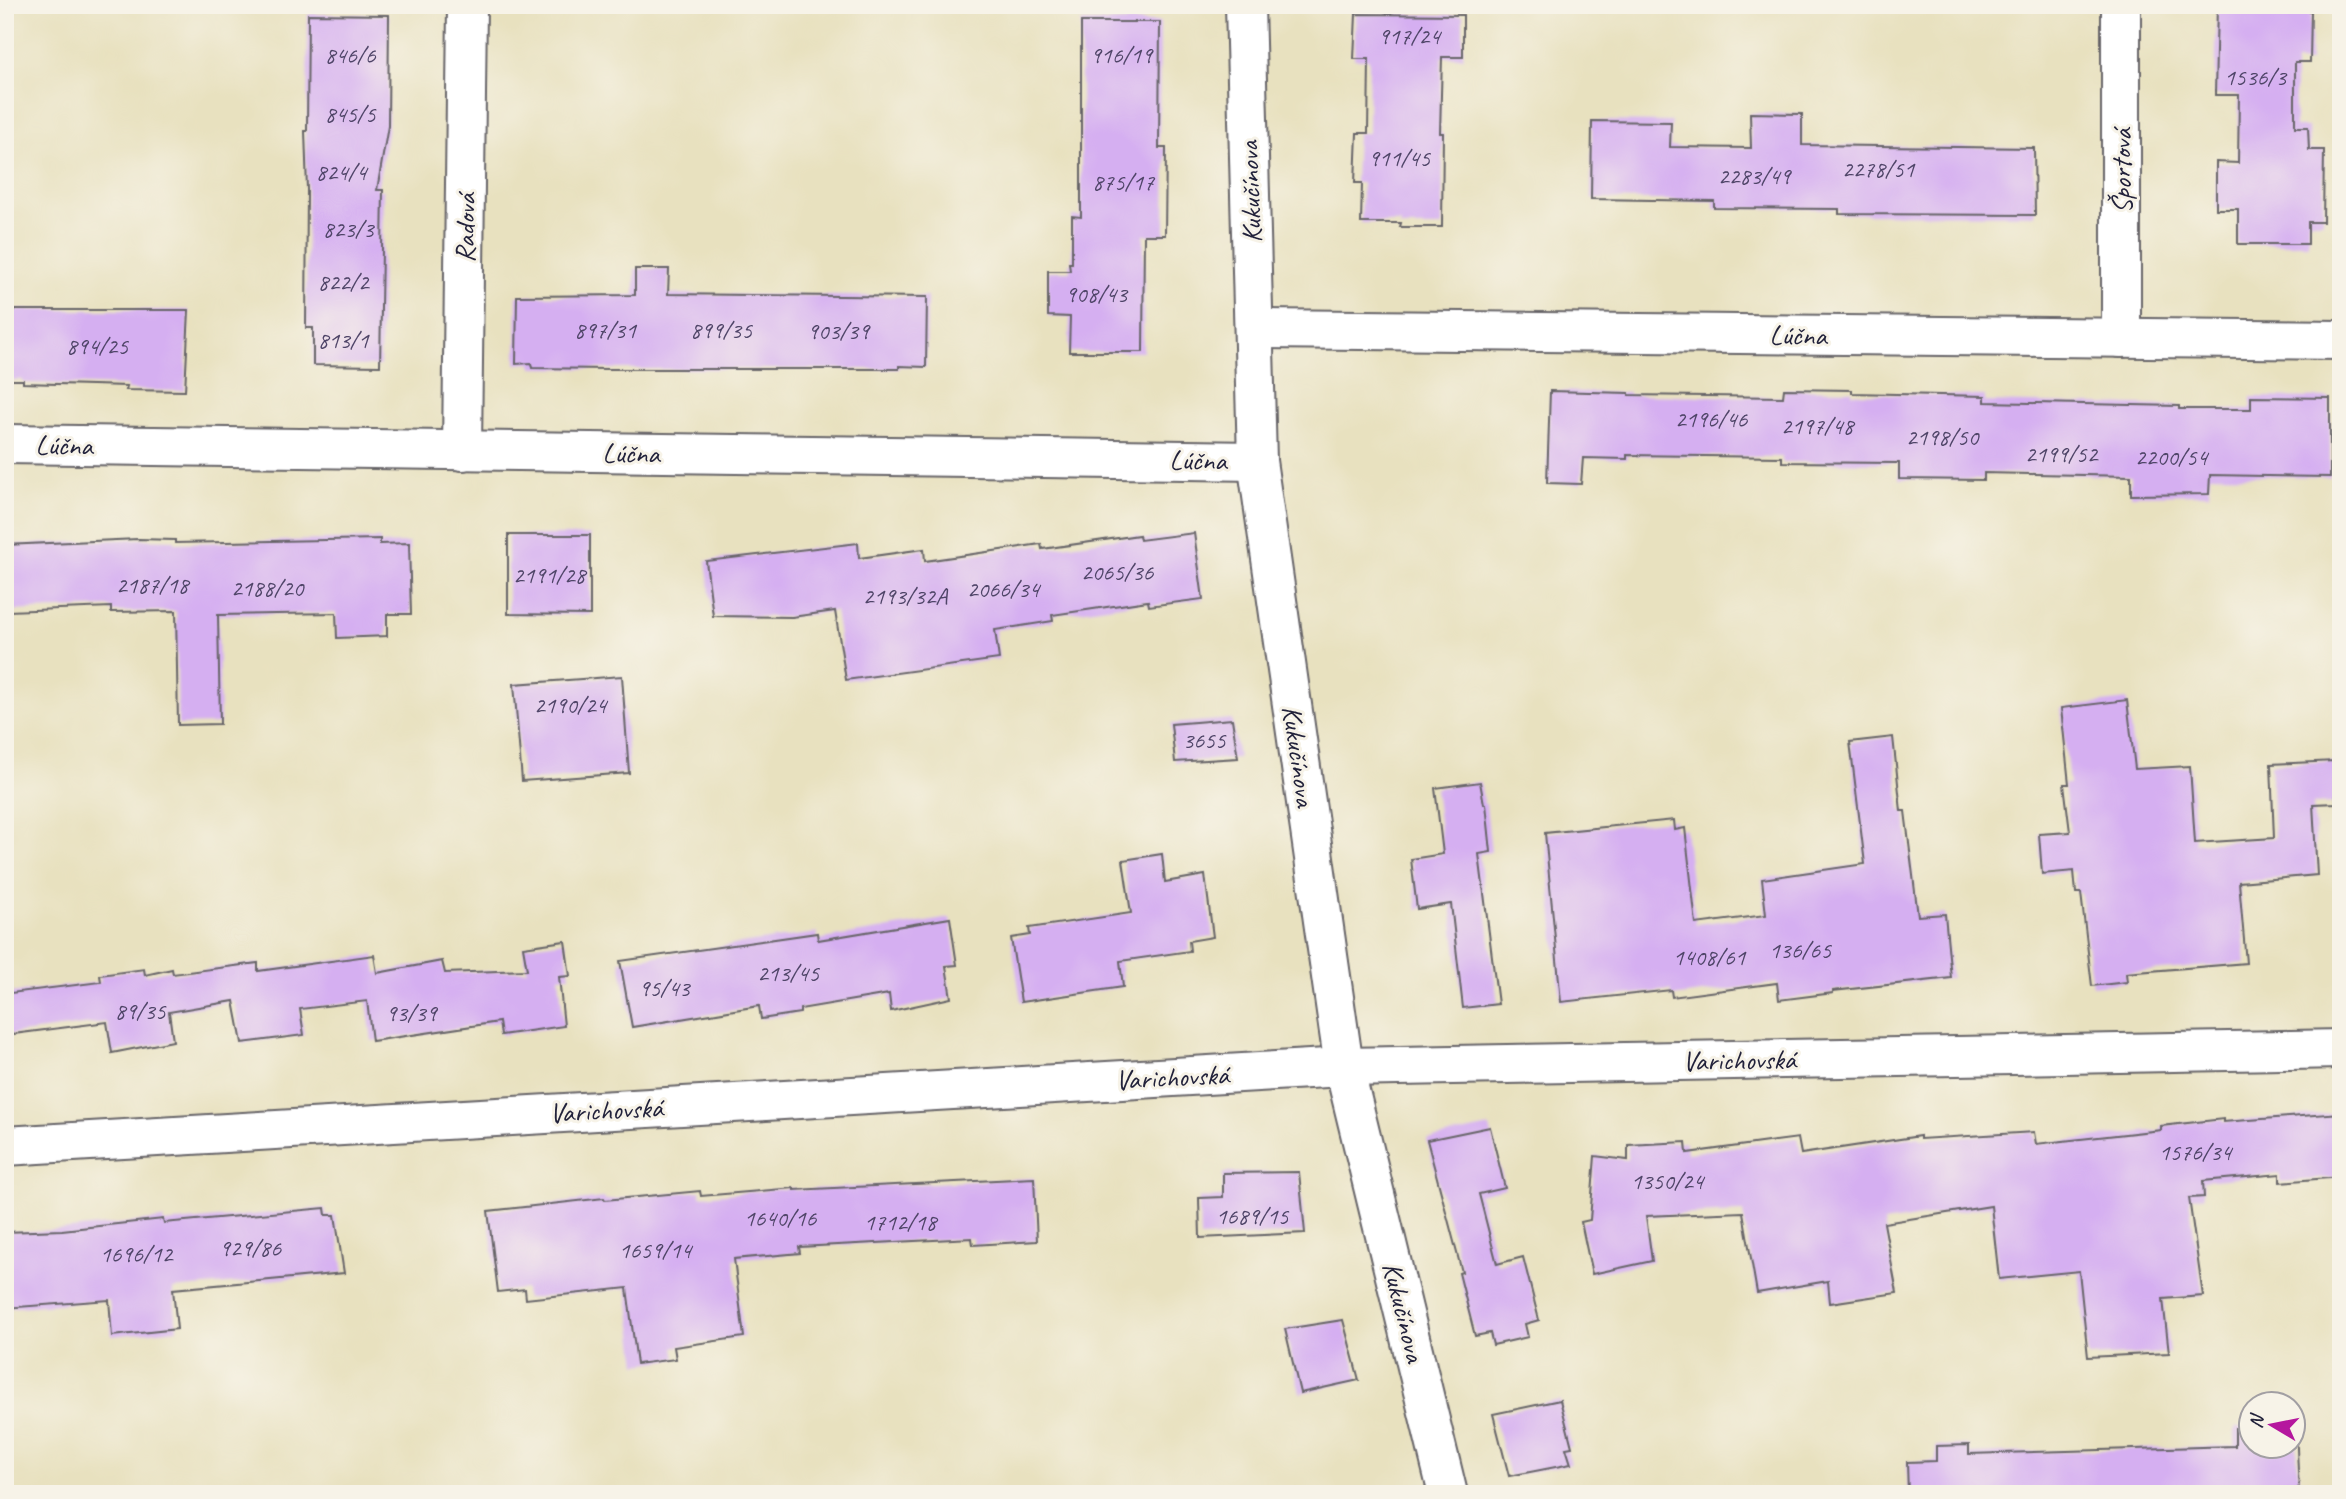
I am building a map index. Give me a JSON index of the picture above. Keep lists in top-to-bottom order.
{
  "streets": {
    "street": [
      "Športová",
      "Kukučínova",
      "Radová",
      "Lúčna",
      "Varichovská"
    ]
  },
  "crossings": [
    ["Športová", "Lúčna"],
    ["Kukučínova", "Lúčna"],
    ["Kukučínova", "Varichovská"],
    ["Radová", "Lúčna"]
  ],
  "house_numbers": [
    "917/24",
    "846/6",
    "916/19",
    "1536/3",
    "845/5",
    "911/45",
    "2278/51",
    "824/4",
    "2283/49",
    "875/17",
    "823/3",
    "822/2",
    "908/43",
    "897/31",
    "899/35",
    "903/39",
    "813/1",
    "894/25",
    "2196/46",
    "2197/48",
    "2198/50",
    "2199/52",
    "2200/54",
    "2065/36",
    "2191/28",
    "2187/18",
    "2188/20",
    "2066/34",
    "2193/32A",
    "2190/24",
    "3655",
    "136/65",
    "1408/61",
    "213/45",
    "95/43",
    "89/35",
    "93/39",
    "1576/34",
    "1350/24",
    "1689/15",
    "1640/16",
    "1712/18",
    "929/86",
    "1659/14",
    "1696/12"
  ],
  "north": "left"
}
